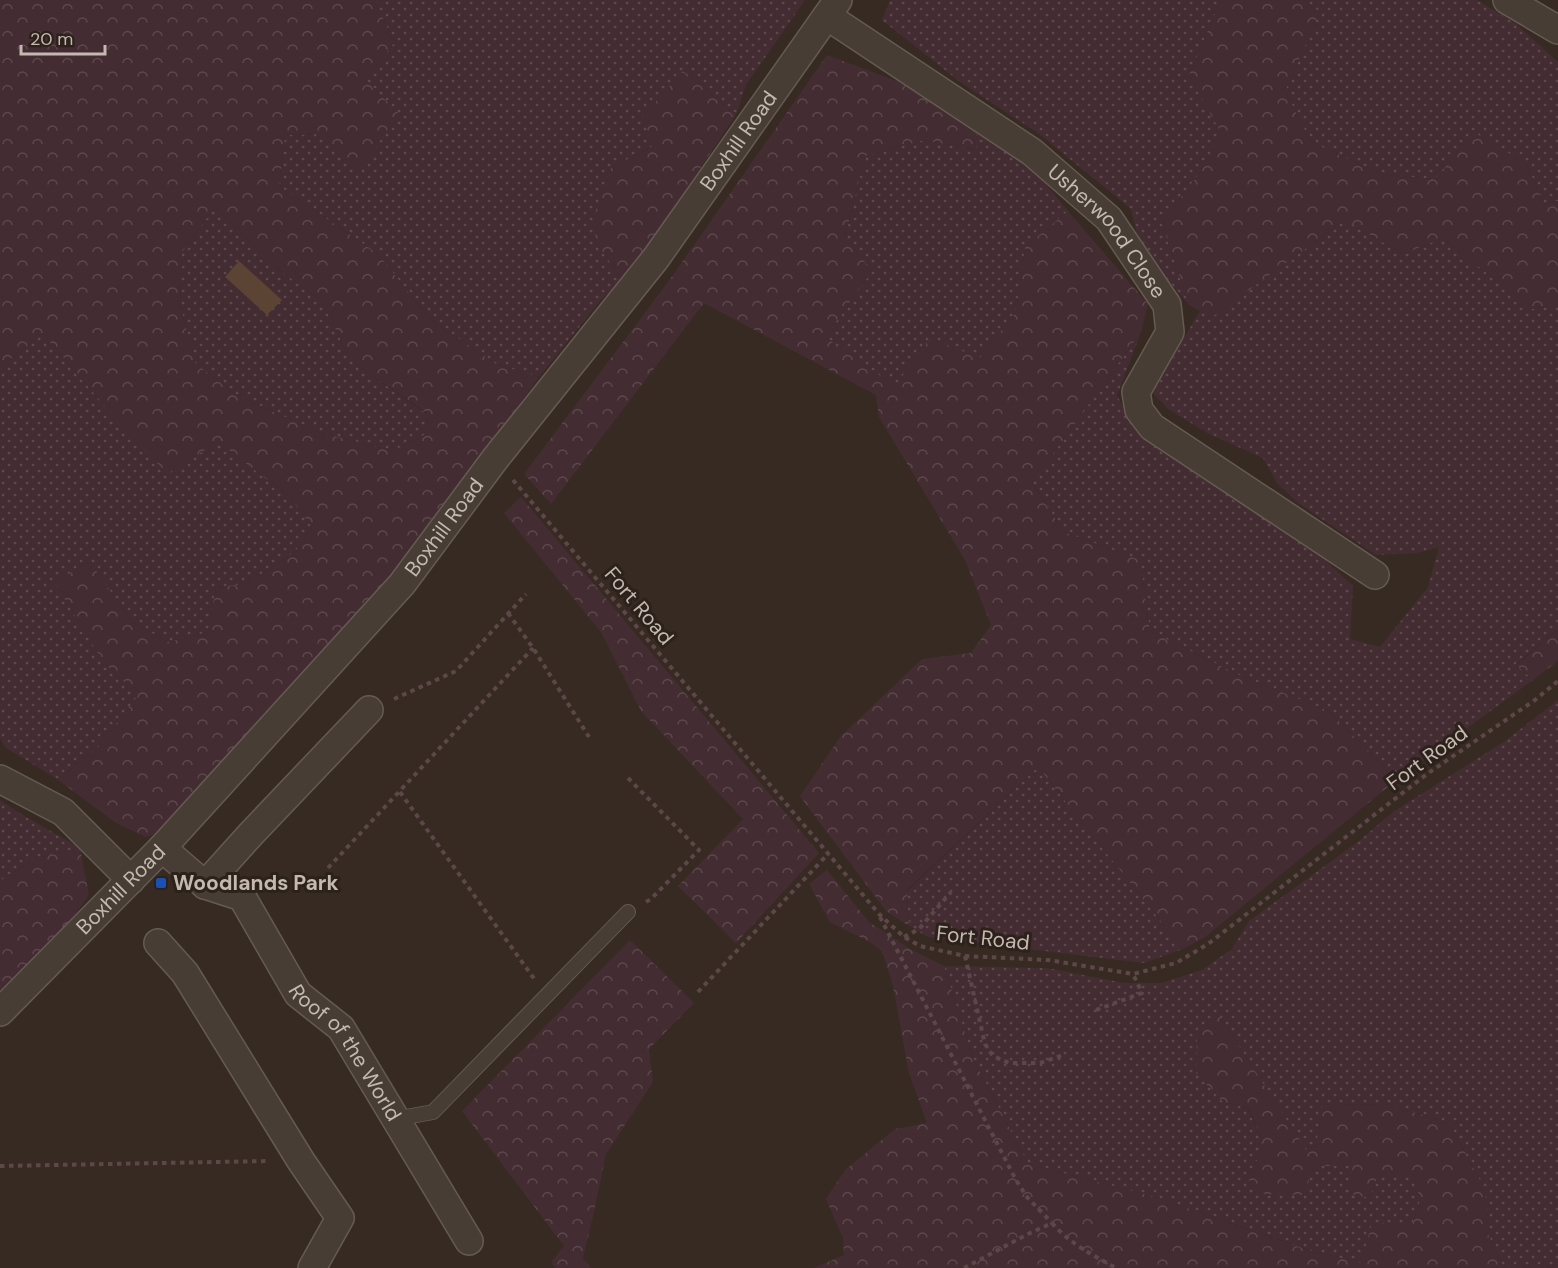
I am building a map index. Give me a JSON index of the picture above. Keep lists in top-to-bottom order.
{
  "streets": {
    "street": ["Boxhill Road", "Usherwood Close", "Roof of the World"],
    "path": ["Fort Road"]
  },
  "crossings": [
    ["Boxhill Road", "Usherwood Close"],
    ["Boxhill Road", "Fort Road"],
    ["Boxhill Road", "Roof of the World"]
  ],
  "places": {
    "transit": ["Woodlands Park"]
  },
  "scale_bar": "20 m"
}
